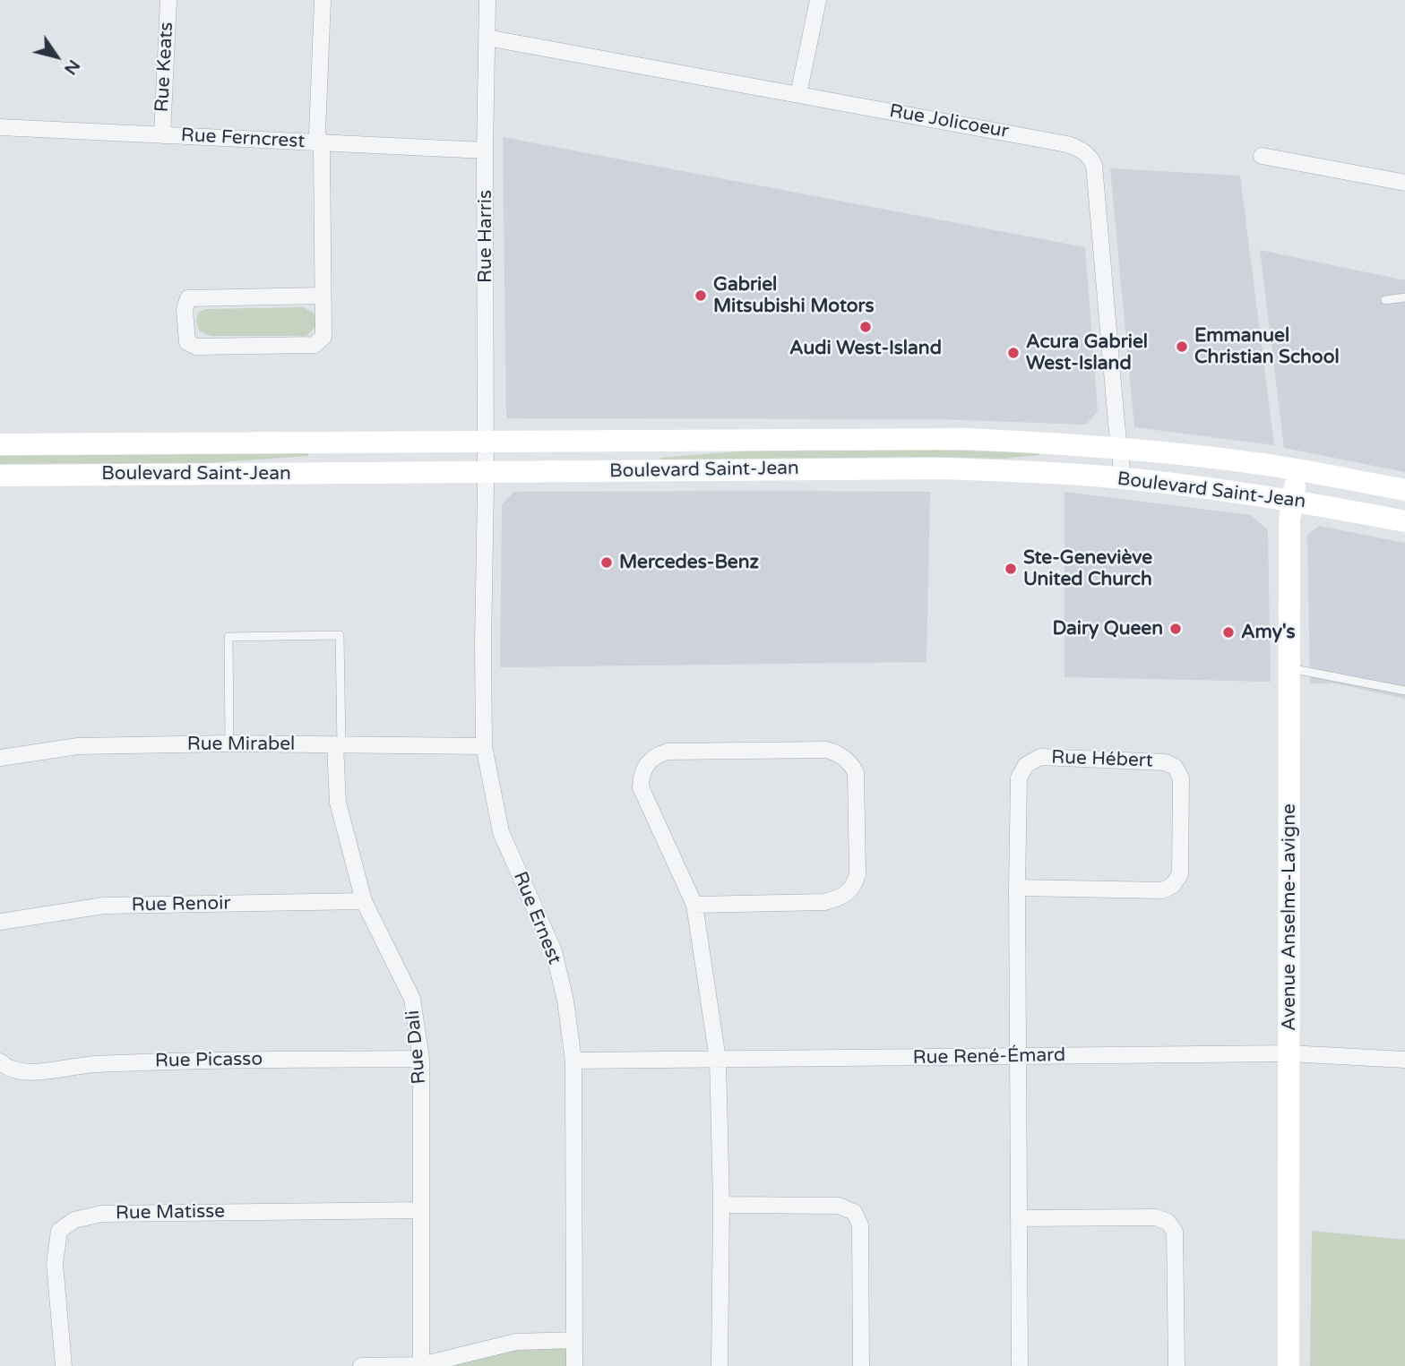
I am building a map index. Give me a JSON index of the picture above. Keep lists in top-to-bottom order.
{
  "streets": {
    "main road": ["Boulevard Saint-Jean", "Avenue Anselme-Lavigne"],
    "street": [
      "Rue Keats",
      "Rue Jolicoeur",
      "Rue Ferncrest",
      "Rue Harris",
      "Rue Mirabel",
      "Rue Hébert",
      "Rue Renoir",
      "Rue Ernest",
      "Rue Dali",
      "Rue René-Émard",
      "Rue Picasso",
      "Rue Matisse"
    ]
  },
  "crossings": [
    ["Rue Keats", "Rue Ferncrest"],
    ["Rue Jolicoeur", "Rue Harris"],
    ["Rue Jolicoeur", "Boulevard Saint-Jean"],
    ["Rue Ferncrest", "Rue Harris"],
    ["Rue Harris", "Boulevard Saint-Jean"],
    ["Rue Harris", "Rue Ernest"],
    ["Boulevard Saint-Jean", "Avenue Anselme-Lavigne"],
    ["Boulevard Saint-Jean", "Rue Ernest"],
    ["Rue Mirabel", "Rue Ernest"],
    ["Rue Mirabel", "Rue Dali"],
    ["Rue Hébert", "Rue René-Émard"],
    ["Rue Renoir", "Rue Dali"],
    ["Avenue Anselme-Lavigne", "Rue René-Émard"],
    ["Rue Ernest", "Rue René-Émard"],
    ["Rue Dali", "Rue Picasso"],
    ["Rue Dali", "Rue Matisse"]
  ],
  "places": [
    "Gabriel Mitsubishi Motors",
    "Audi West-Island",
    "Emmanuel Christian School",
    "Acura Gabriel West-Island",
    "Mercedes-Benz",
    "Ste-Geneviève United Church",
    "Dairy Queen",
    "Amy's"
  ],
  "north": "bottom right"
}
